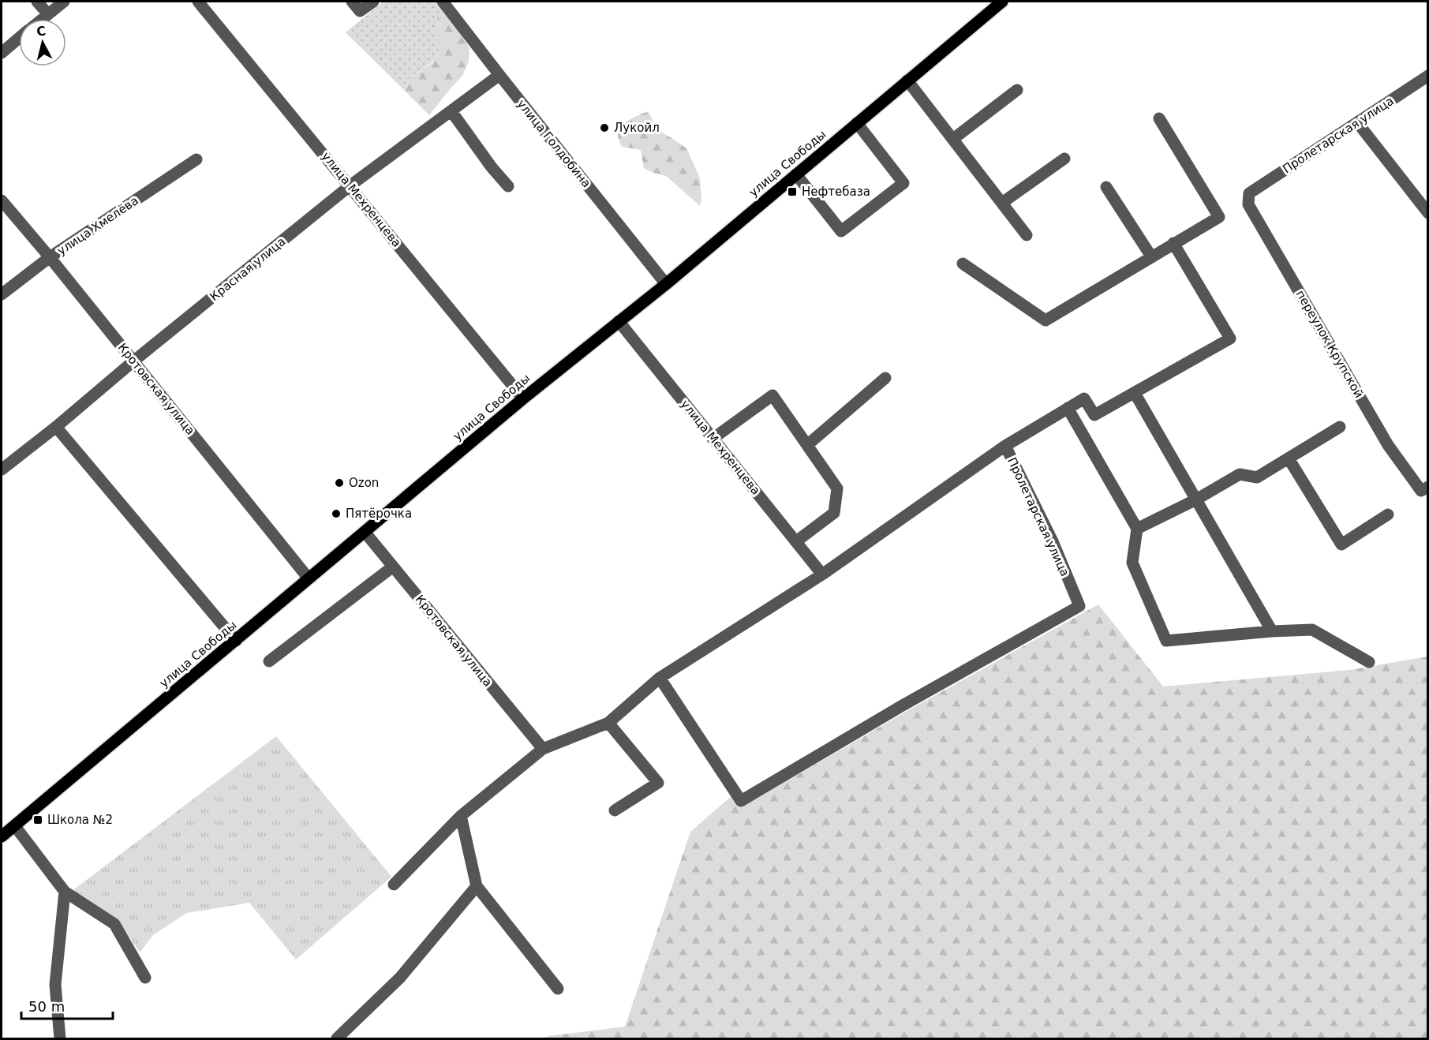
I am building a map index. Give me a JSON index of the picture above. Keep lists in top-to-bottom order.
{
  "streets": {
    "main road": ["улица Свободы"],
    "street": [
      "Пролетарская улица",
      "улица Голдобина",
      "улица Мехренцева",
      "улица Хмелёва",
      "Красная улица",
      "переулок Крупской",
      "Кротовская улица"
    ]
  },
  "crossings": [
    ["Пролетарская улица", "улица Мехренцева"],
    ["Пролетарская улица", "переулок Крупской"],
    ["Пролетарская улица", "Кротовская улица"],
    ["улица Голдобина", "улица Свободы"],
    ["улица Голдобина", "Красная улица"],
    ["улица Свободы", "улица Мехренцева"],
    ["улица Свободы", "Кротовская улица"],
    ["улица Мехренцева", "Красная улица"],
    ["улица Хмелёва", "Кротовская улица"],
    ["Красная улица", "Кротовская улица"]
  ],
  "places": {
    "other": ["Лукойл", "Ozon", "Пятёрочка"],
    "transit": ["Нефтебаза", "Школа №2"]
  },
  "scale_bar": "50 m",
  "north": "top"
}
